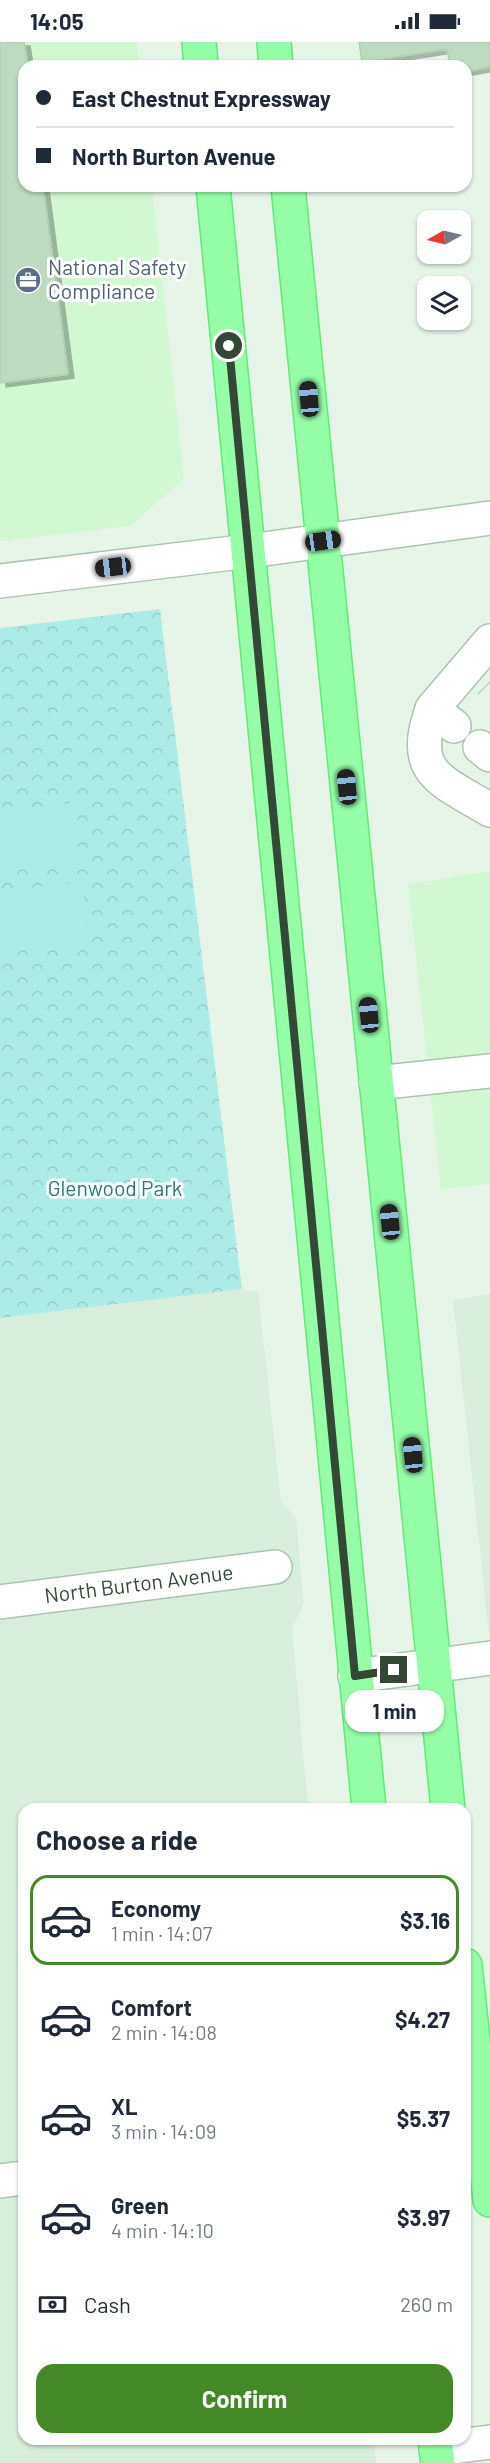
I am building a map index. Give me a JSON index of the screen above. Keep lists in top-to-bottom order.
{
  "streets": {
    "street": ["North Burton Avenue"]
  },
  "parks": ["Glenwood Park"],
  "places": {
    "office": ["National Safety Compliance"]
  },
  "north": "left",
  "page": {
    "status": "14:05",
    "banner": ["East Chestnut Expressway", "North Burton Avenue"],
    "bubble": "1 min",
    "heading": "Choose a ride",
    "list": [
      {
        "name": "Economy",
        "note": "1 min · 14:07",
        "value": "$3.16"
      },
      {
        "name": "Comfort",
        "note": "2 min · 14:08",
        "value": "$4.27"
      },
      {
        "name": "XL",
        "note": "3 min · 14:09",
        "value": "$5.37"
      },
      {
        "name": "Green",
        "note": "4 min · 14:10",
        "value": "$3.97"
      }
    ],
    "pay": ["Cash", "260 m"],
    "buttons": "Confirm"
  }
}
